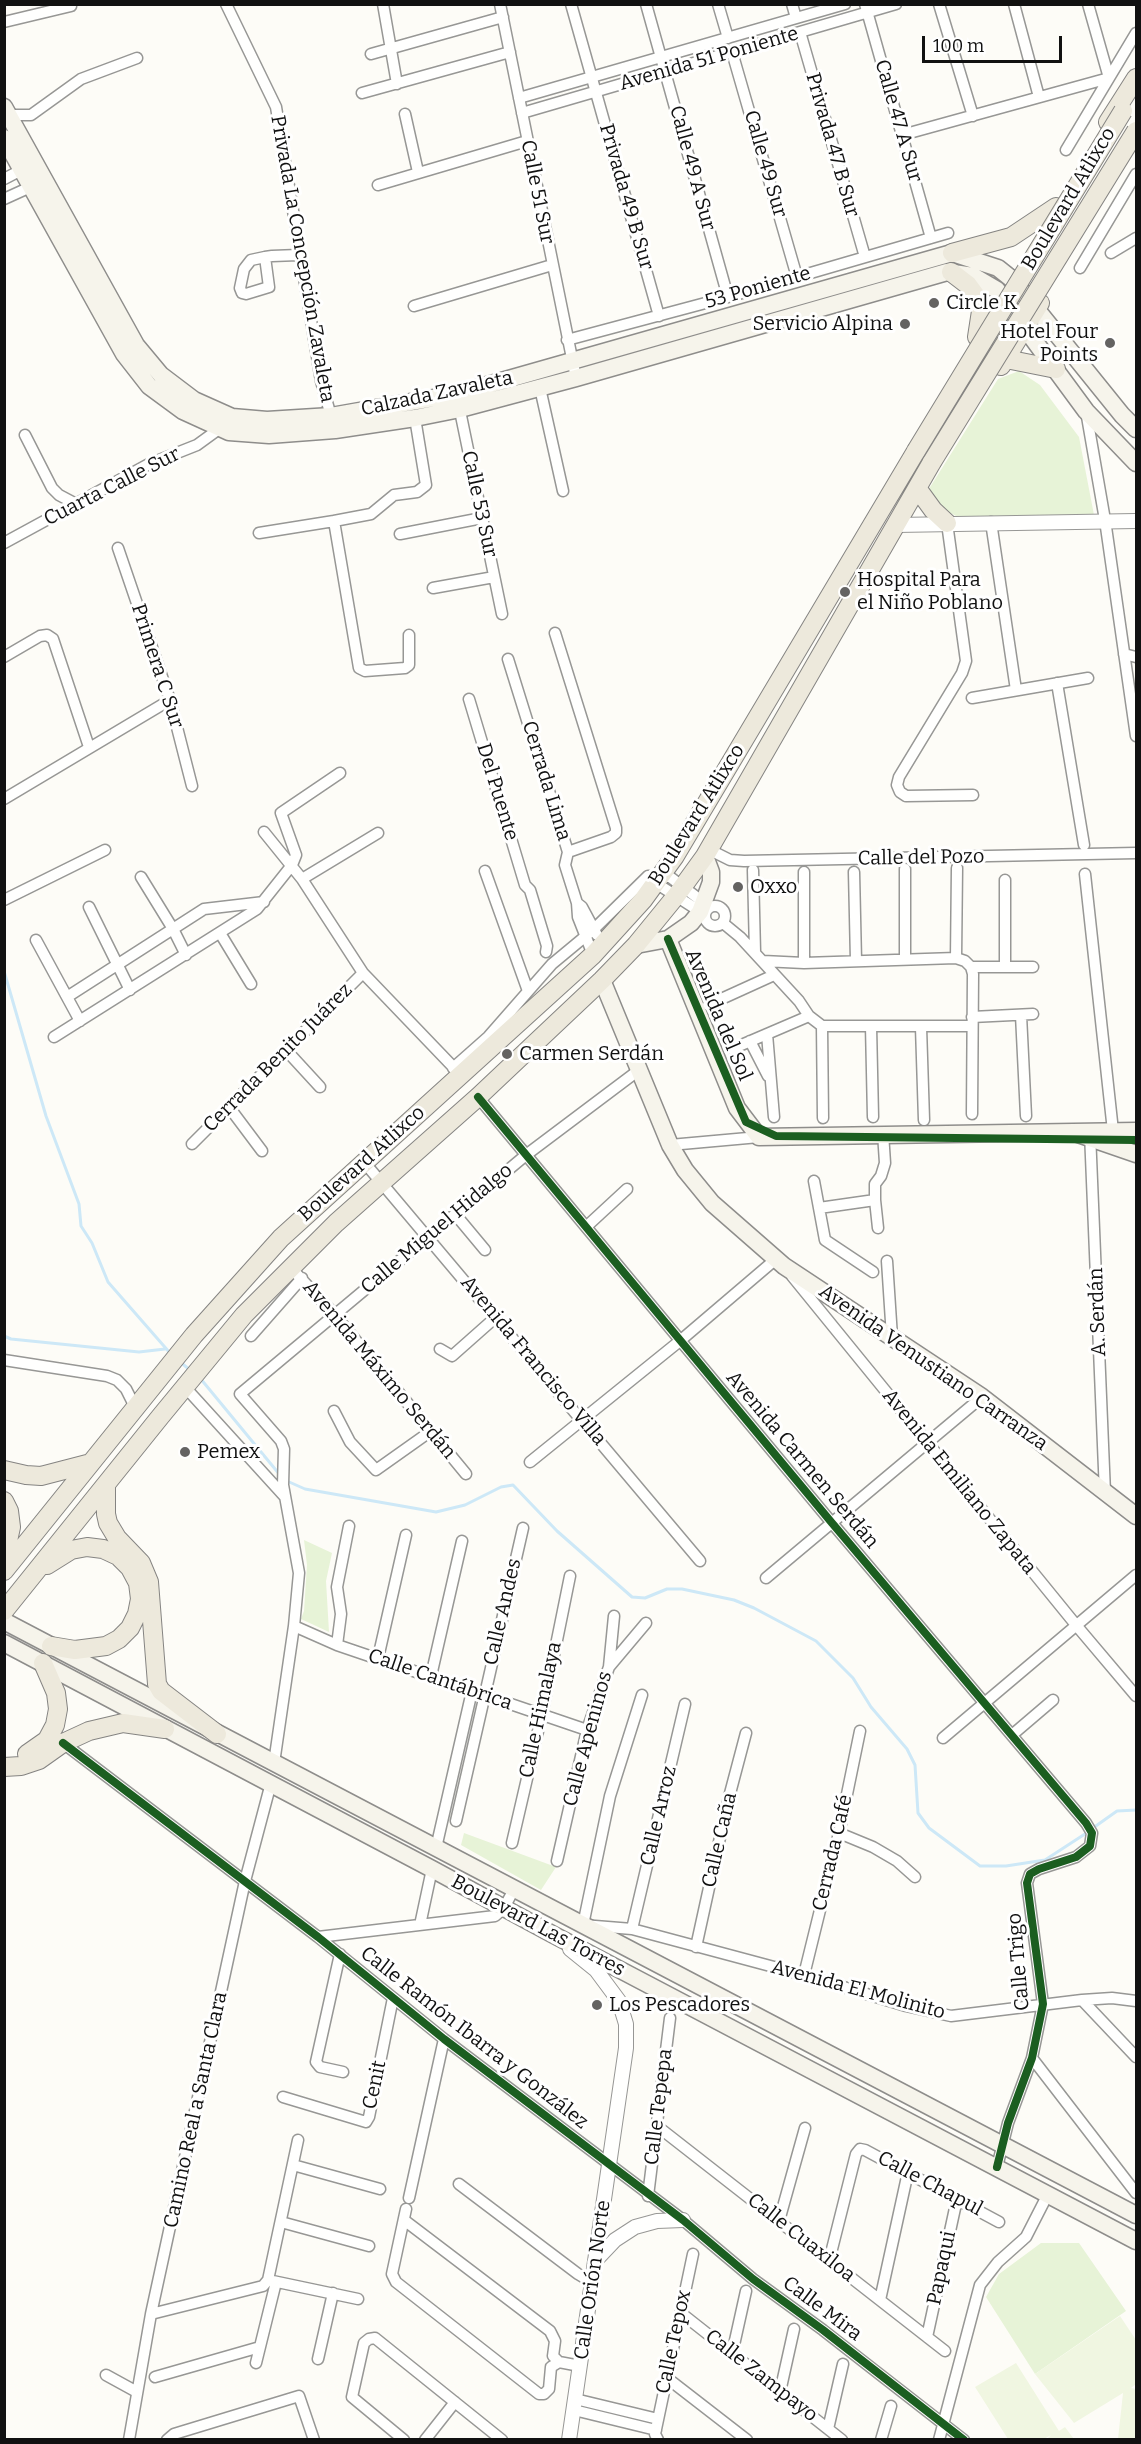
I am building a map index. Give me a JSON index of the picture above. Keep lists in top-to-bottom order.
{
  "streets": {
    "main road": [
      "Boulevard Atlixco",
      "Calzada Zavaleta",
      "Avenida del Sol",
      "Avenida Venustiano Carranza",
      "Boulevard Las Torres"
    ],
    "street": [
      "Avenida 51 Poniente",
      "Calle 47 A Sur",
      "Privada 47 B Sur",
      "Calle 49 Sur",
      "Calle 49 A Sur",
      "Calle 51 Sur",
      "Privada 49 B Sur",
      "Privada La Concepción Zavaleta",
      "53 Poniente",
      "Cuarta Calle Sur",
      "Calle 53 Sur",
      "Primera C Sur",
      "Cerrada Lima",
      "Del Puente",
      "Calle del Pozo",
      "Cerrada Benito Juárez",
      "Calle Miguel Hidalgo",
      "A. Serdán",
      "Avenida Francisco Villa",
      "Avenida Máximo Serdán",
      "Avenida Carmen Serdán",
      "Avenida Emiliano Zapata",
      "Calle Andes",
      "Calle Cantábrica",
      "Calle Himalaya",
      "Calle Apeninos",
      "Calle Arroz",
      "Calle Caña",
      "Cerrada Café",
      "Calle Trigo",
      "Avenida El Molinito",
      "Calle Ramón Ibarra y González",
      "Cenit",
      "Calle Tepepa",
      "Camino Real a Santa Clara",
      "Calle Chapul",
      "Calle Cuaxiloa",
      "Papaqui",
      "Calle Orión Norte",
      "Calle Mira",
      "Calle Tepox",
      "Calle Zampayo"
    ]
  },
  "crossings": [
    ["Avenida 51 Poniente", "Calle 47 A Sur"],
    ["Avenida 51 Poniente", "Privada 47 B Sur"],
    ["Avenida 51 Poniente", "Calle 49 Sur"],
    ["Avenida 51 Poniente", "Calle 49 A Sur"],
    ["Avenida 51 Poniente", "Calle 51 Sur"],
    ["Avenida 51 Poniente", "Privada 49 B Sur"],
    ["Calle 47 A Sur", "53 Poniente"],
    ["Privada 47 B Sur", "53 Poniente"],
    ["Calle 49 Sur", "53 Poniente"],
    ["Calle 49 A Sur", "53 Poniente"],
    ["Calle 51 Sur", "53 Poniente"],
    ["Calle 51 Sur", "Calzada Zavaleta"],
    ["Privada 49 B Sur", "53 Poniente"],
    ["Boulevard Atlixco", "Cerrada Lima"],
    ["Boulevard Atlixco", "Calle del Pozo"],
    ["Boulevard Atlixco", "Avenida del Sol"],
    ["Boulevard Atlixco", "Avenida Francisco Villa"],
    ["Boulevard Atlixco", "Avenida Venustiano Carranza"],
    ["Boulevard Atlixco", "Avenida Máximo Serdán"],
    ["Boulevard Atlixco", "Avenida Carmen Serdán"],
    ["Boulevard Atlixco", "Boulevard Las Torres"],
    ["Privada La Concepción Zavaleta", "Calzada Zavaleta"],
    ["Calzada Zavaleta", "Cuarta Calle Sur"],
    ["Calzada Zavaleta", "Calle 53 Sur"],
    ["Calle Miguel Hidalgo", "Avenida Francisco Villa"],
    ["Calle Miguel Hidalgo", "Avenida Venustiano Carranza"],
    ["Calle Miguel Hidalgo", "Avenida Máximo Serdán"],
    ["Calle Miguel Hidalgo", "Avenida Carmen Serdán"],
    ["A. Serdán", "Avenida Venustiano Carranza"],
    ["Avenida Venustiano Carranza", "Avenida Emiliano Zapata"],
    ["Avenida Carmen Serdán", "Calle Trigo"],
    ["Calle Andes", "Calle Cantábrica"],
    ["Calle Cantábrica", "Calle Himalaya"],
    ["Calle Cantábrica", "Calle Apeninos"],
    ["Calle Arroz", "Avenida El Molinito"],
    ["Calle Caña", "Avenida El Molinito"],
    ["Cerrada Café", "Avenida El Molinito"],
    ["Boulevard Las Torres", "Calle Trigo"],
    ["Boulevard Las Torres", "Avenida El Molinito"],
    ["Boulevard Las Torres", "Camino Real a Santa Clara"],
    ["Boulevard Las Torres", "Calle Orión Norte"],
    ["Calle Trigo", "Avenida El Molinito"],
    ["Calle Ramón Ibarra y González", "Cenit"],
    ["Calle Ramón Ibarra y González", "Calle Tepepa"],
    ["Calle Ramón Ibarra y González", "Camino Real a Santa Clara"],
    ["Calle Ramón Ibarra y González", "Calle Orión Norte"],
    ["Calle Ramón Ibarra y González", "Calle Mira"],
    ["Calle Tepepa", "Calle Cuaxiloa"],
    ["Calle Chapul", "Calle Cuaxiloa"],
    ["Calle Chapul", "Papaqui"],
    ["Calle Cuaxiloa", "Papaqui"],
    ["Calle Tepox", "Calle Zampayo"]
  ],
  "places": [
    "Circle K",
    "Servicio Alpina",
    "Hotel Four Points",
    "Hospital Para el Niño Poblano",
    "Oxxo",
    "Carmen Serdán",
    "Pemex",
    "Los Pescadores"
  ],
  "scale_bar": "100 m"
}
